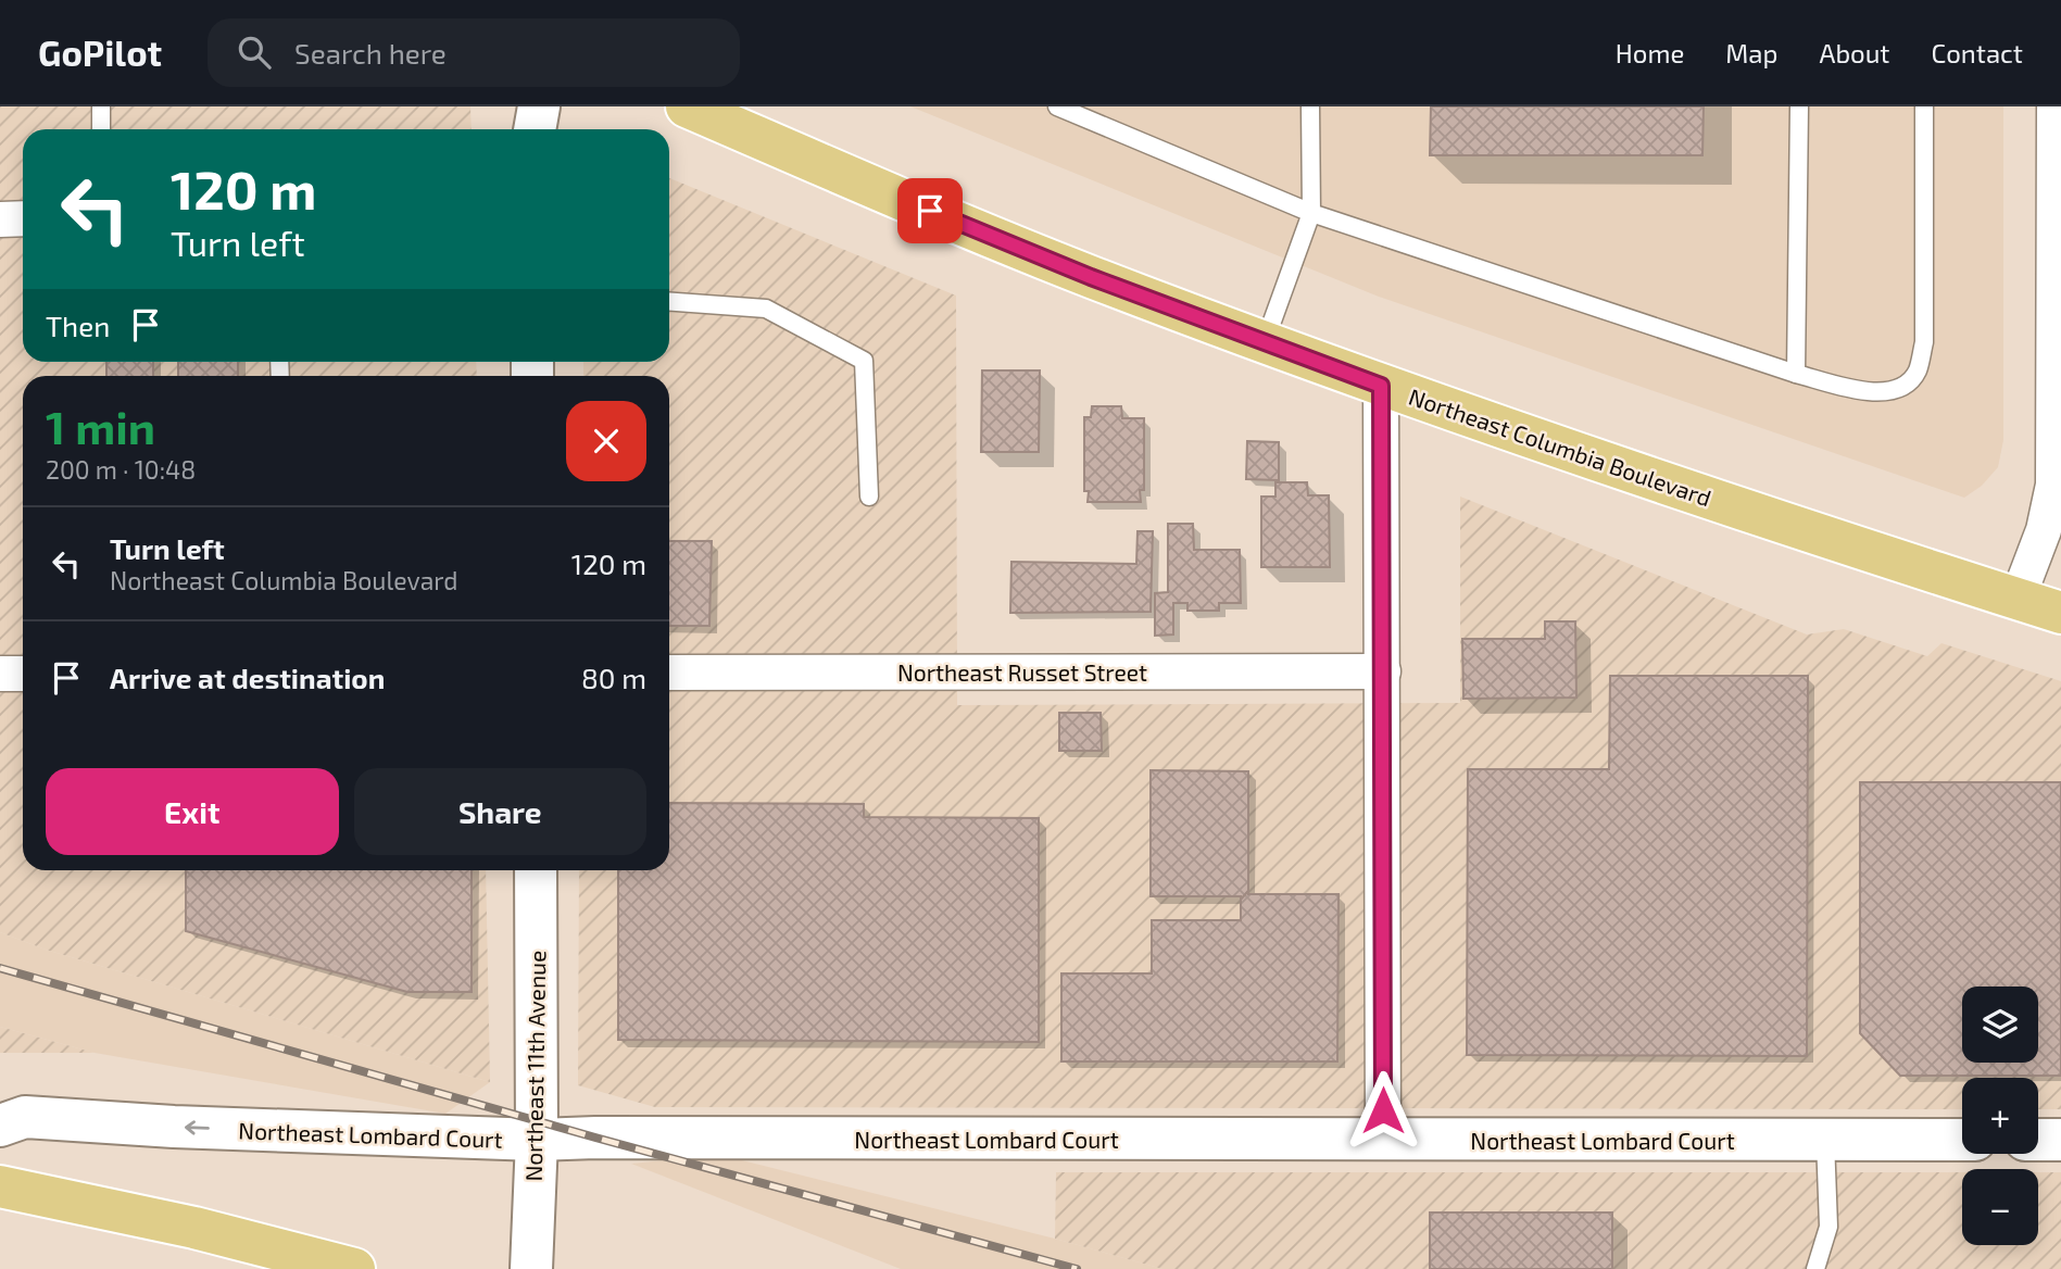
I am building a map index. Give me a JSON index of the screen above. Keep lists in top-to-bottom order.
{
  "streets": {
    "main road": ["Northeast Columbia Boulevard"],
    "street": ["Northeast Russet Street", "Northeast 11th Avenue", "Northeast Lombard Court"]
  },
  "crossings": [
    ["Northeast 11th Avenue", "Northeast Lombard Court"]
  ],
  "page": {
    "header": "GoPilot",
    "search": "Search here",
    "nav": [
      "Home",
      "Map",
      "About",
      "Contact"
    ],
    "turn": ["120 m", "Turn left"],
    "then": "Then",
    "heading": ["1 min", "200 m · 10:48"],
    "list": [
      {
        "name": "Turn left",
        "note": "Northeast Columbia Boulevard",
        "value": "120 m"
      },
      {
        "name": "Arrive at destination",
        "value": "80 m"
      }
    ],
    "buttons": ["Exit", "Share"],
    "map_buttons": ["+", "−"]
  }
}
